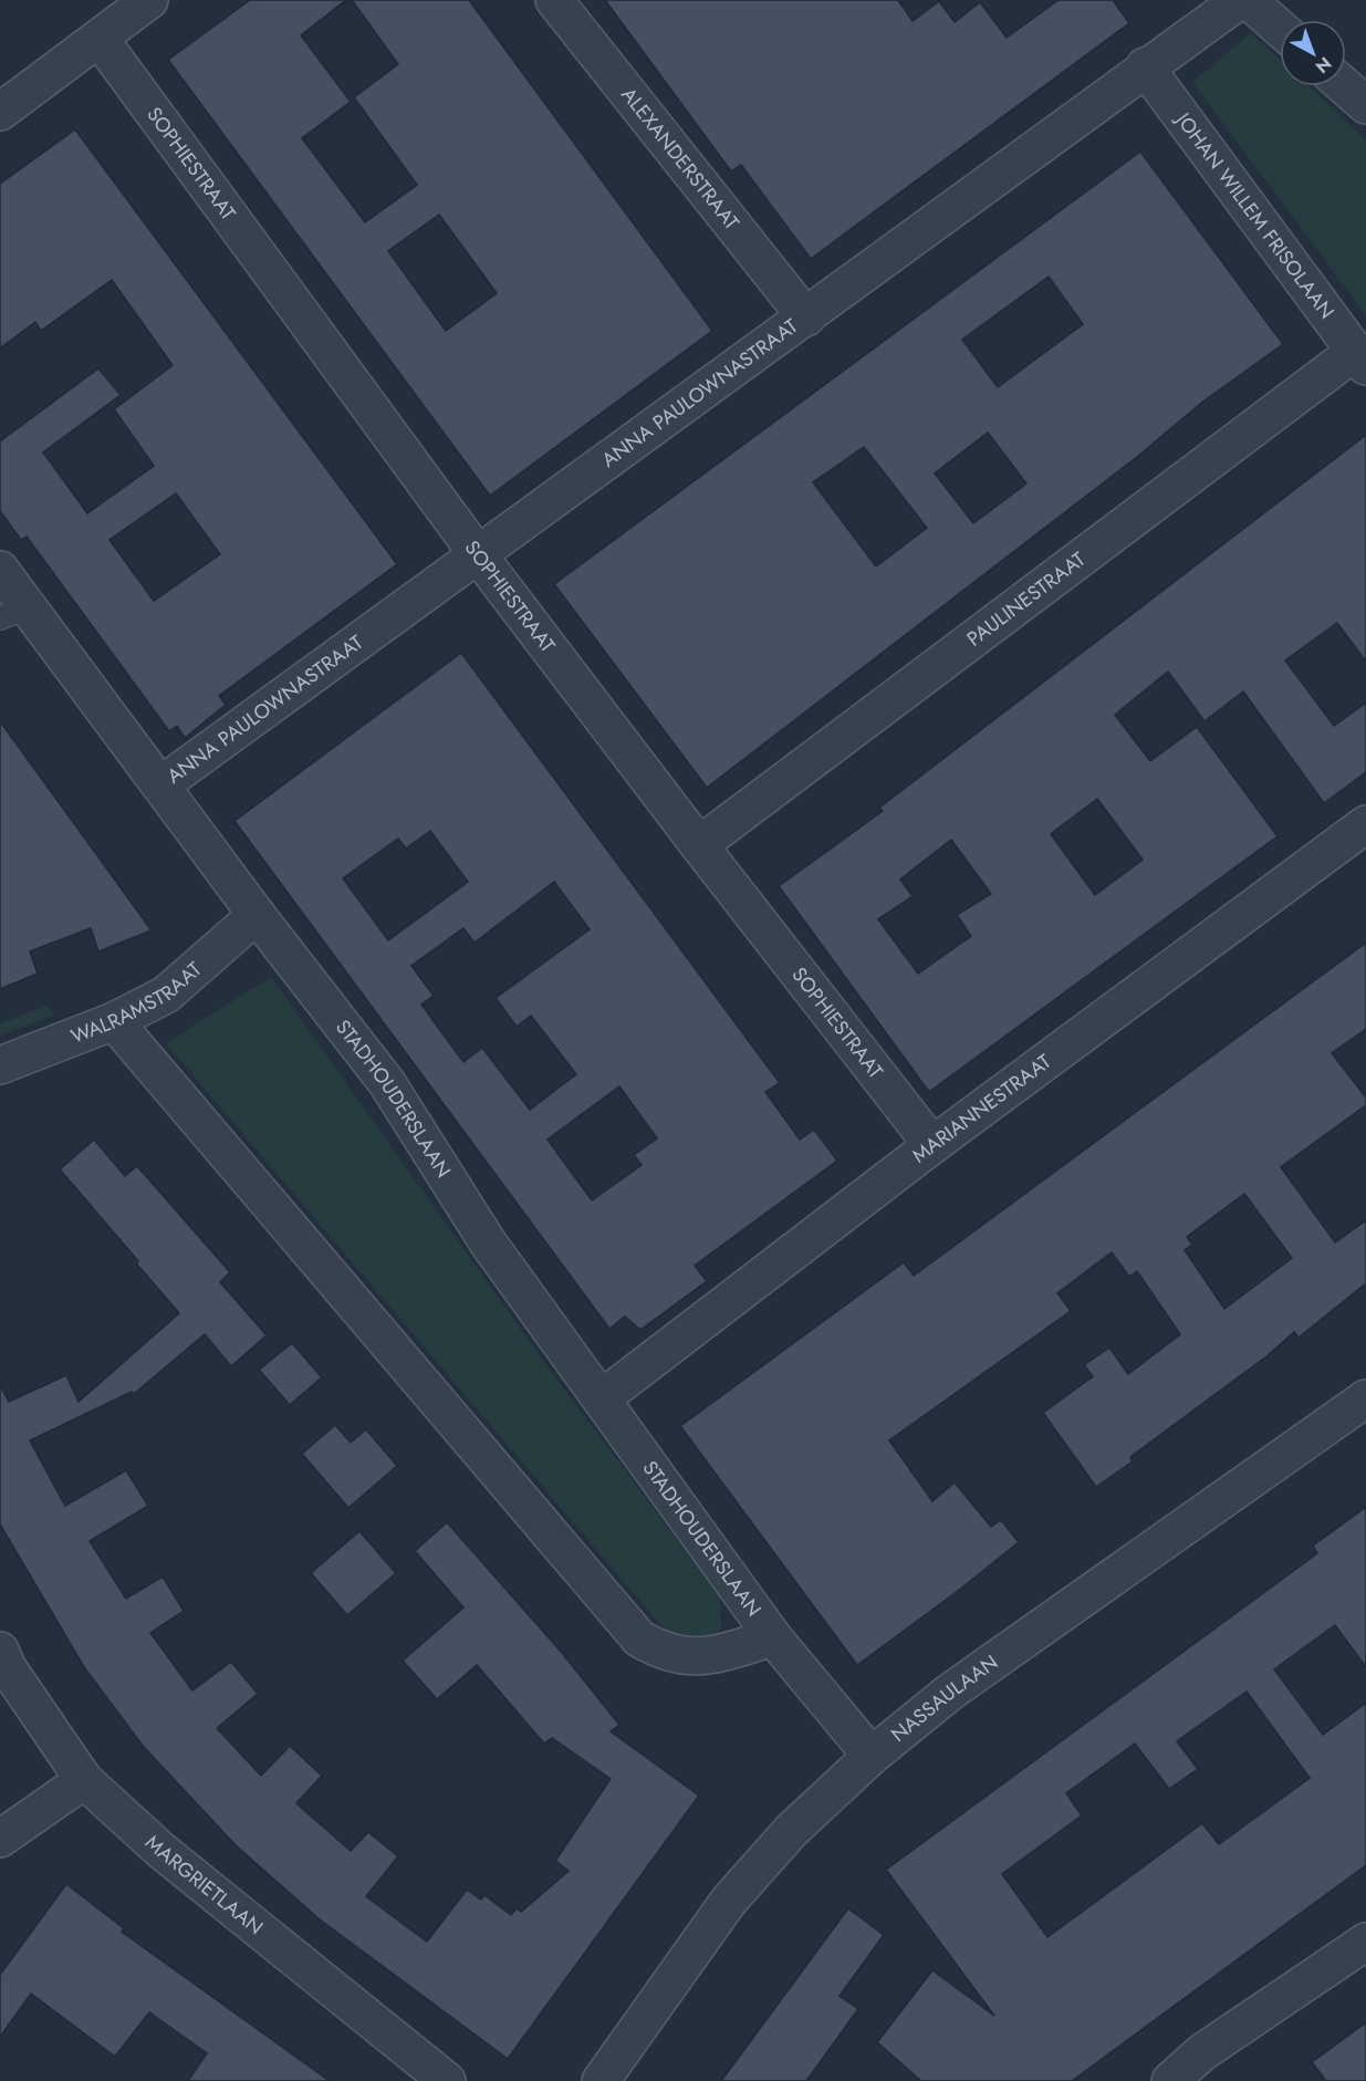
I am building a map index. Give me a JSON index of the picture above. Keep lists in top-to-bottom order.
{
  "streets": {
    "street": [
      "ALEXANDERSTRAAT",
      "SOPHIESTRAAT",
      "JOHAN WILLEM FRISOLAAN",
      "ANNA PAULOWNASTRAAT",
      "PAULINESTRAAT",
      "WALRAMSTRAAT",
      "STADHOUDERSLAAN",
      "MARIANNESTRAAT",
      "NASSAULAAN",
      "MARGRIETLAAN"
    ]
  },
  "crossings": [
    ["ALEXANDERSTRAAT", "ANNA PAULOWNASTRAAT"],
    ["SOPHIESTRAAT", "ANNA PAULOWNASTRAAT"],
    ["SOPHIESTRAAT", "PAULINESTRAAT"],
    ["SOPHIESTRAAT", "MARIANNESTRAAT"],
    ["JOHAN WILLEM FRISOLAAN", "ANNA PAULOWNASTRAAT"],
    ["JOHAN WILLEM FRISOLAAN", "PAULINESTRAAT"],
    ["ANNA PAULOWNASTRAAT", "STADHOUDERSLAAN"],
    ["WALRAMSTRAAT", "STADHOUDERSLAAN"],
    ["STADHOUDERSLAAN", "MARIANNESTRAAT"],
    ["STADHOUDERSLAAN", "NASSAULAAN"]
  ],
  "north": "bottom right"
}
